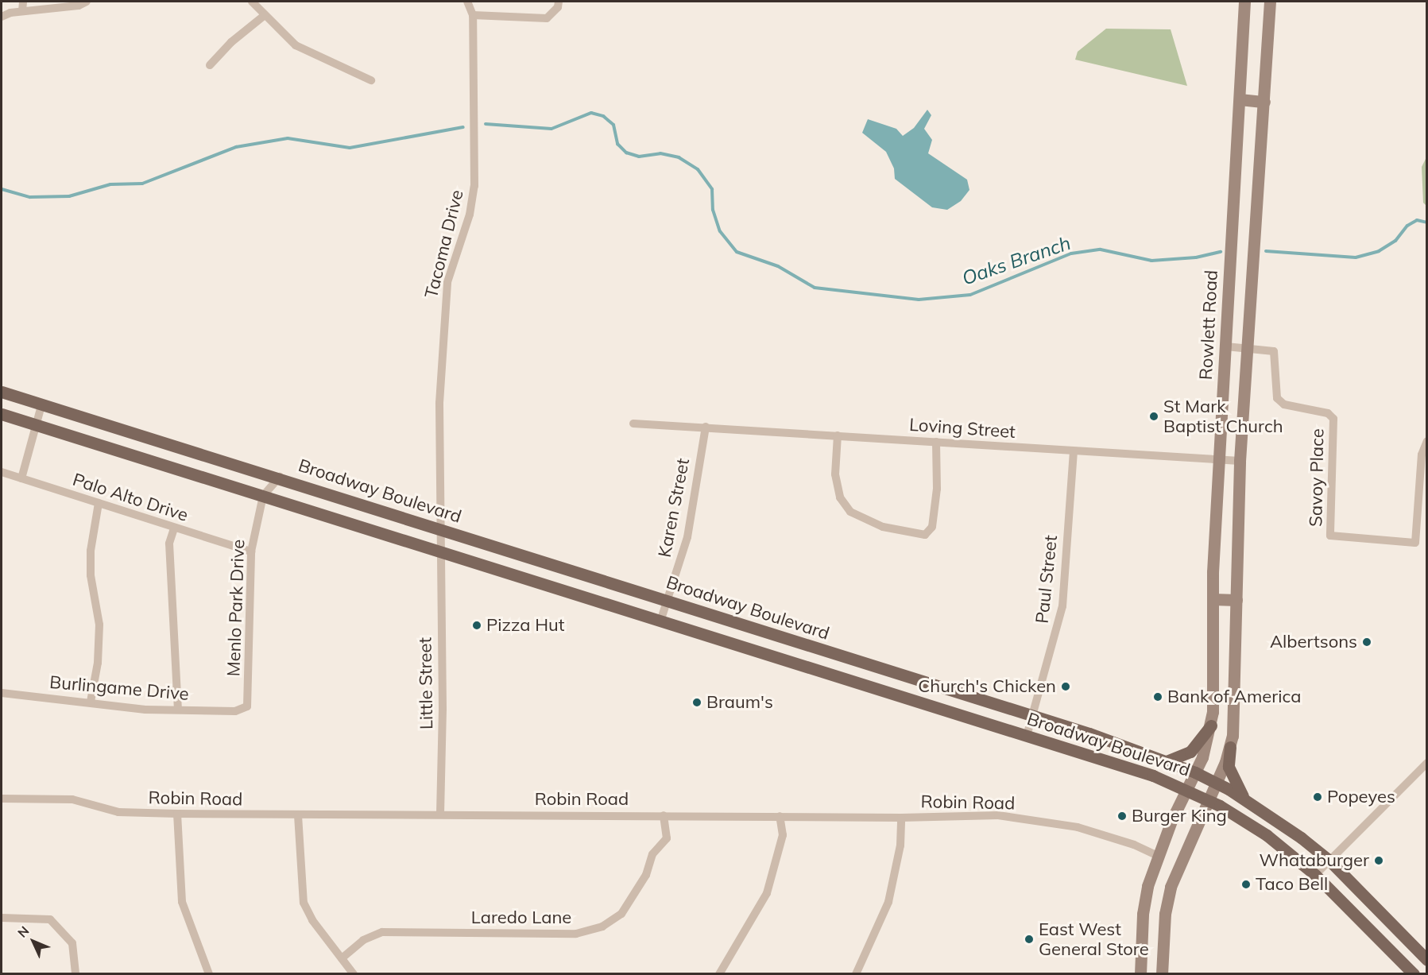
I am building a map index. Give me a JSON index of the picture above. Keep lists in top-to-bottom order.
{
  "streets": {
    "main road": ["Rowlett Road", "Broadway Boulevard"],
    "street": [
      "Tacoma Drive",
      "Loving Street",
      "Savoy Place",
      "Palo Alto Drive",
      "Karen Street",
      "Paul Street",
      "Menlo Park Drive",
      "Little Street",
      "Burlingame Drive",
      "Robin Road",
      "Laredo Lane"
    ]
  },
  "crossings": [
    ["Tacoma Drive", "Broadway Boulevard"],
    ["Tacoma Drive", "Little Street"],
    ["Rowlett Road", "Loving Street"],
    ["Rowlett Road", "Savoy Place"],
    ["Rowlett Road", "Broadway Boulevard"],
    ["Rowlett Road", "Robin Road"],
    ["Loving Street", "Karen Street"],
    ["Loving Street", "Paul Street"],
    ["Broadway Boulevard", "Karen Street"],
    ["Broadway Boulevard", "Paul Street"],
    ["Broadway Boulevard", "Menlo Park Drive"],
    ["Broadway Boulevard", "Little Street"],
    ["Palo Alto Drive", "Menlo Park Drive"],
    ["Menlo Park Drive", "Burlingame Drive"],
    ["Little Street", "Robin Road"],
    ["Robin Road", "Laredo Lane"]
  ],
  "water": ["Oaks Branch"],
  "places": [
    "St Mark Baptist Church",
    "Pizza Hut",
    "Albertsons",
    "Church's Chicken",
    "Bank of America",
    "Braum's",
    "Popeyes",
    "Burger King",
    "Whataburger",
    "Taco Bell",
    "East West General Store"
  ],
  "north": "top left"
}
